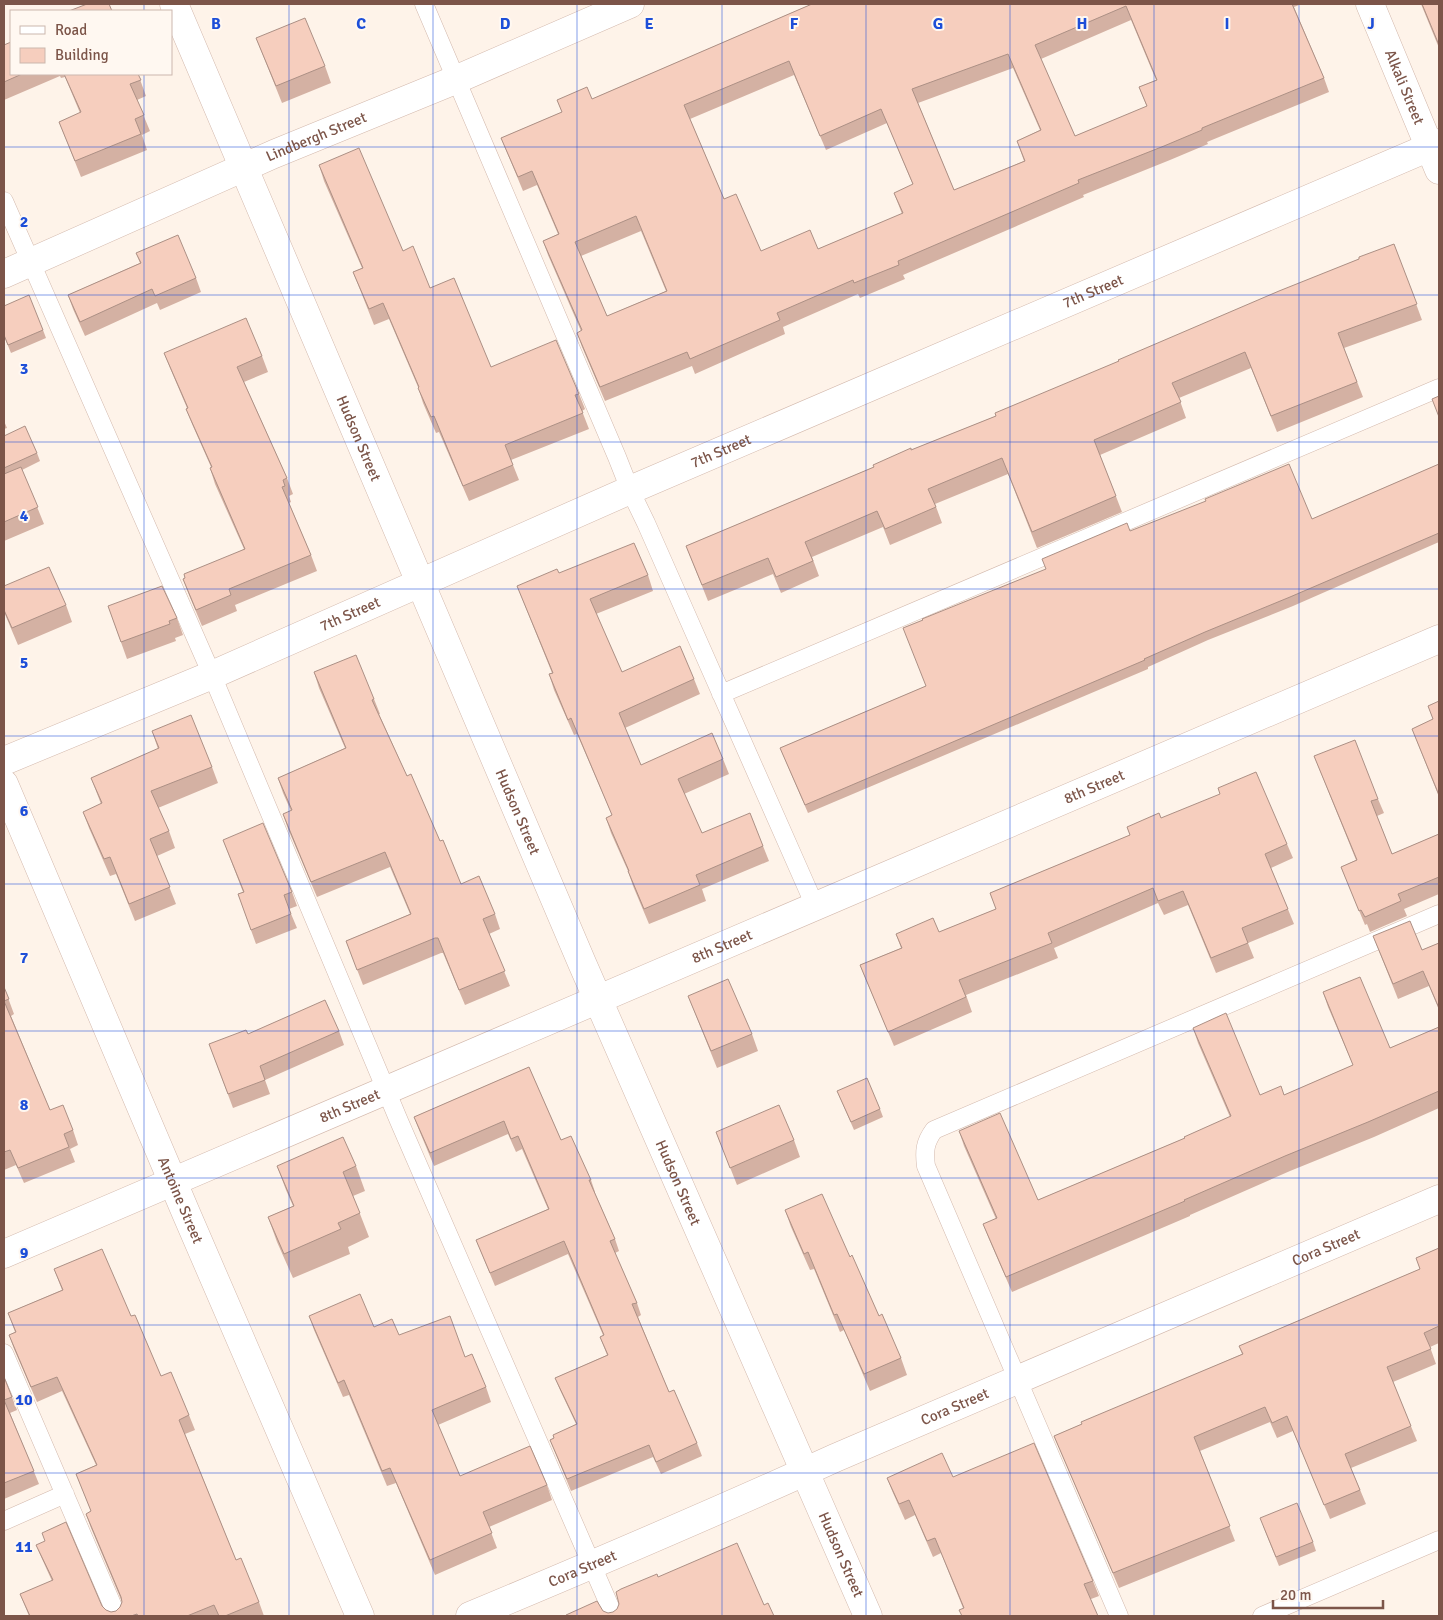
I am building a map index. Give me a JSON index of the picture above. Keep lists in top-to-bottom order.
{
  "streets": {
    "street": [
      "Alkali Street",
      "Lindbergh Street",
      "7th Street",
      "Hudson Street",
      "8th Street",
      "Antoine Street",
      "Cora Street"
    ]
  },
  "crossings": [
    ["Alkali Street", "7th Street"],
    ["Lindbergh Street", "Hudson Street"],
    ["7th Street", "Hudson Street"],
    ["Hudson Street", "8th Street"],
    ["Hudson Street", "Cora Street"],
    ["8th Street", "Antoine Street"]
  ],
  "legend": ["Road", "Building"],
  "scale_bar": "20 m",
  "grid": {
    "columns": [
      "B",
      "C",
      "D",
      "E",
      "F",
      "G",
      "H",
      "I",
      "J"
    ],
    "rows": [
      "2",
      "3",
      "4",
      "5",
      "6",
      "7",
      "8",
      "9",
      "10",
      "11"
    ]
  }
}
